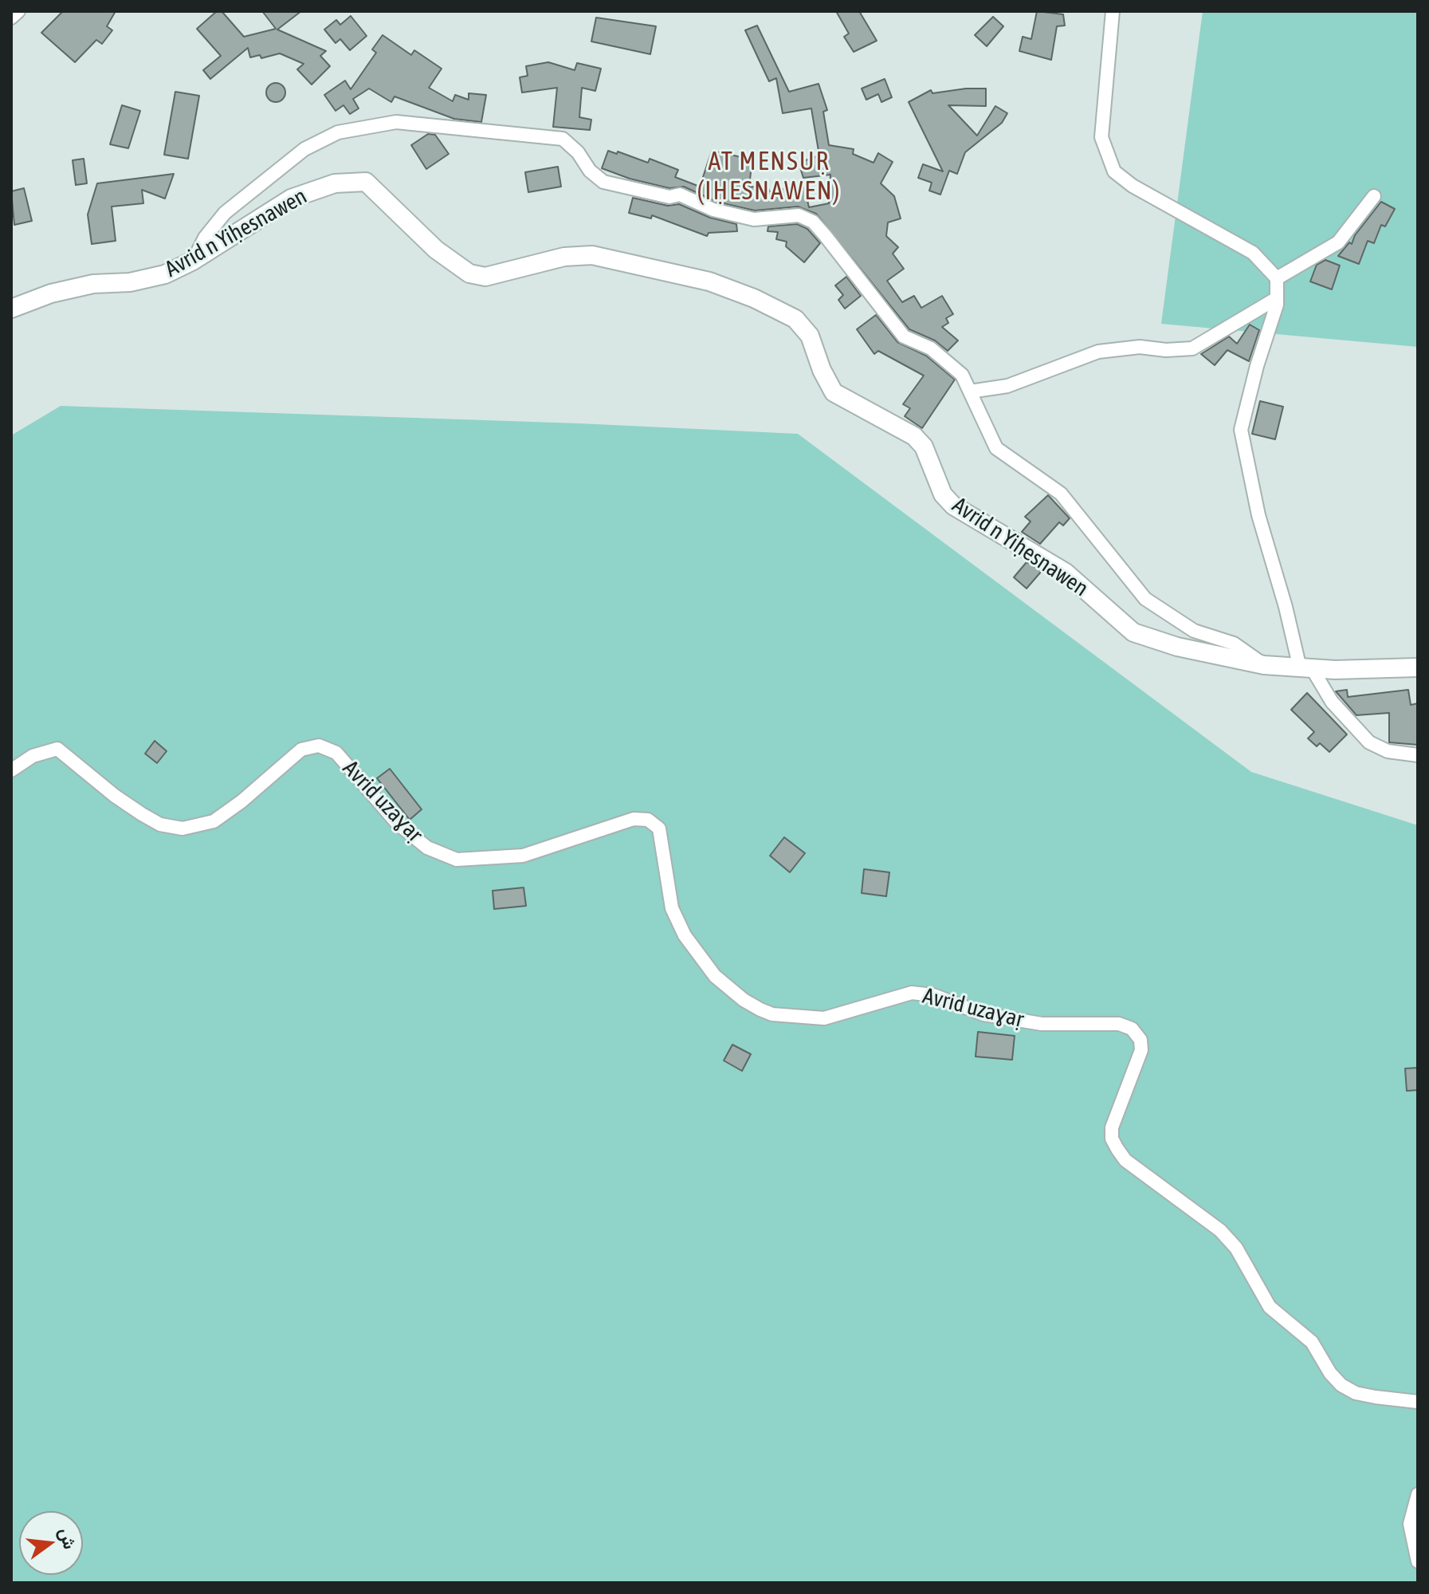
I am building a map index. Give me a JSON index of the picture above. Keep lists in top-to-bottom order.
{
  "streets": {
    "street": ["Avrid n Yiḥesnawen", "Avrid uzaɣaṛ"]
  },
  "districts": ["AT MENSUṚ (IḤESNAWEN)"],
  "north": "right"
}
